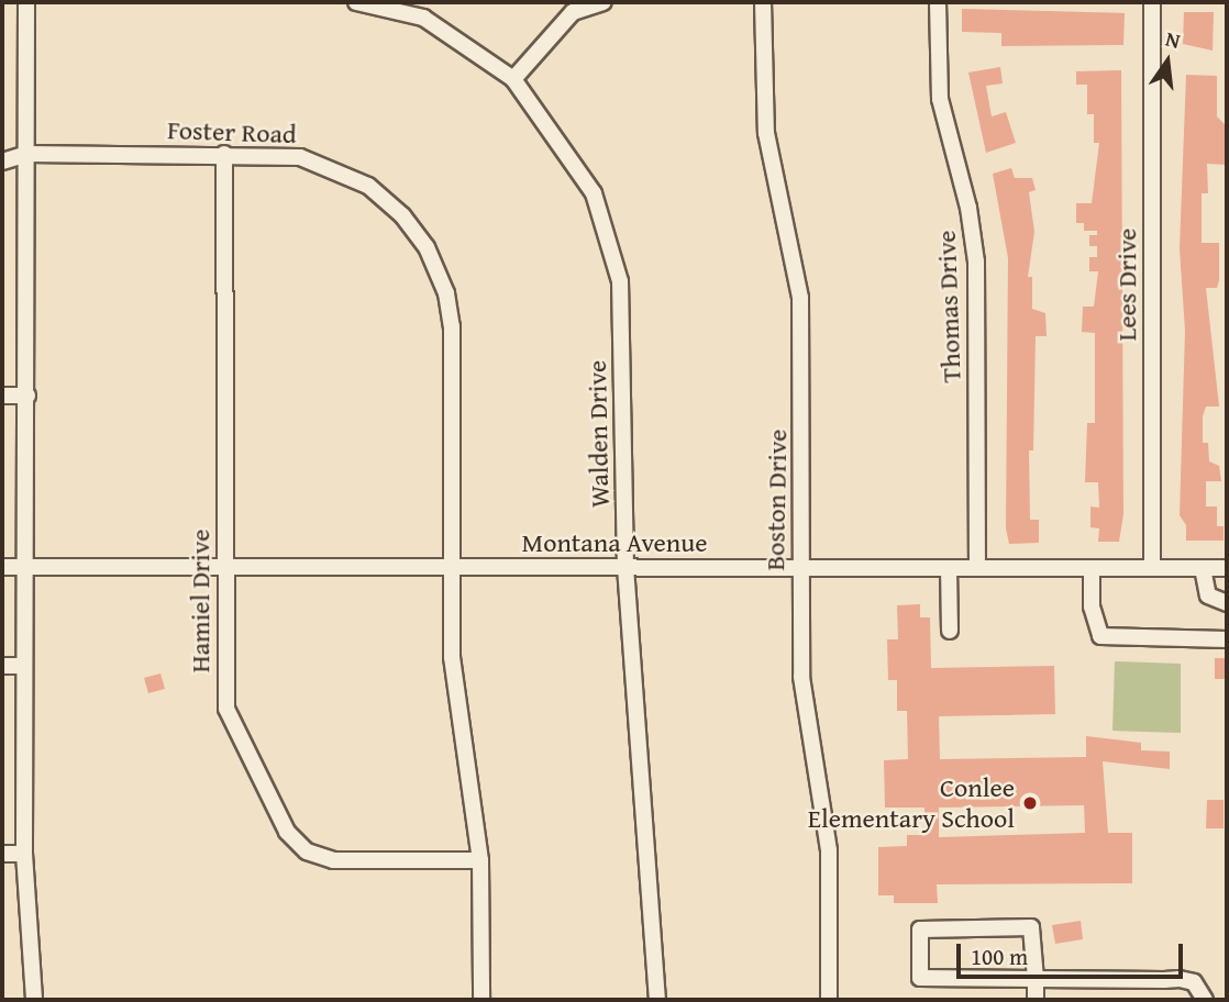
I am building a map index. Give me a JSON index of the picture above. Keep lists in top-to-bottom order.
{
  "streets": {
    "street": [
      "Foster Road",
      "Lees Drive",
      "Thomas Drive",
      "Walden Drive",
      "Boston Drive",
      "Montana Avenue",
      "Hamiel Drive"
    ]
  },
  "crossings": [
    ["Foster Road", "Montana Avenue"],
    ["Foster Road", "Hamiel Drive"],
    ["Lees Drive", "Montana Avenue"],
    ["Thomas Drive", "Montana Avenue"],
    ["Walden Drive", "Montana Avenue"],
    ["Boston Drive", "Montana Avenue"],
    ["Montana Avenue", "Hamiel Drive"]
  ],
  "places": ["Conlee Elementary School"],
  "scale_bar": "100 m",
  "north": "top"
}
